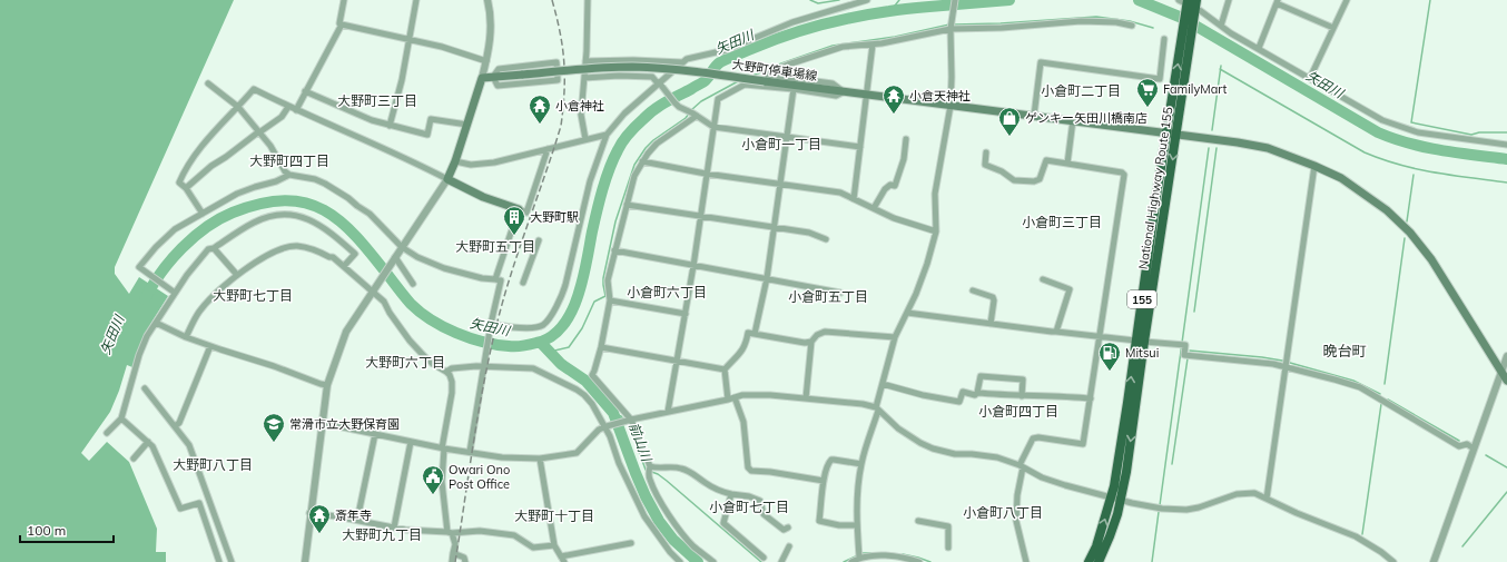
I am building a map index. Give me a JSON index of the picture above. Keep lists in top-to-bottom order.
{
  "streets": {
    "highway": ["National Highway Route 155", "155"],
    "main road": ["大野町停車場線"]
  },
  "crossings": [
    ["大野町停車場線", "National Highway Route 155"]
  ],
  "districts": [
    "小倉町二丁目",
    "大野町三丁目",
    "小倉町一丁目",
    "大野町四丁目",
    "小倉町三丁目",
    "大野町五丁目",
    "小倉町六丁目",
    "大野町七丁目",
    "小倉町五丁目",
    "晩台町",
    "大野町六丁目",
    "小倉町四丁目",
    "大野町八丁目",
    "小倉町七丁目",
    "小倉町八丁目",
    "大野町十丁目",
    "大野町九丁目"
  ],
  "water": ["矢田川", "前山川"],
  "places": {
    "supermarket": ["FamilyMart"],
    "temple": ["小倉天神社", "小倉神社", "斎年寺"],
    "shop": ["ゲンキー矢田川橋南店"],
    "building": ["大野町駅"],
    "fuel station": ["Mitsui"],
    "school or university": ["常滑市立大野保育園"],
    "public building": ["Owari Ono Post Office"]
  },
  "scale_bar": "100 m"
}
